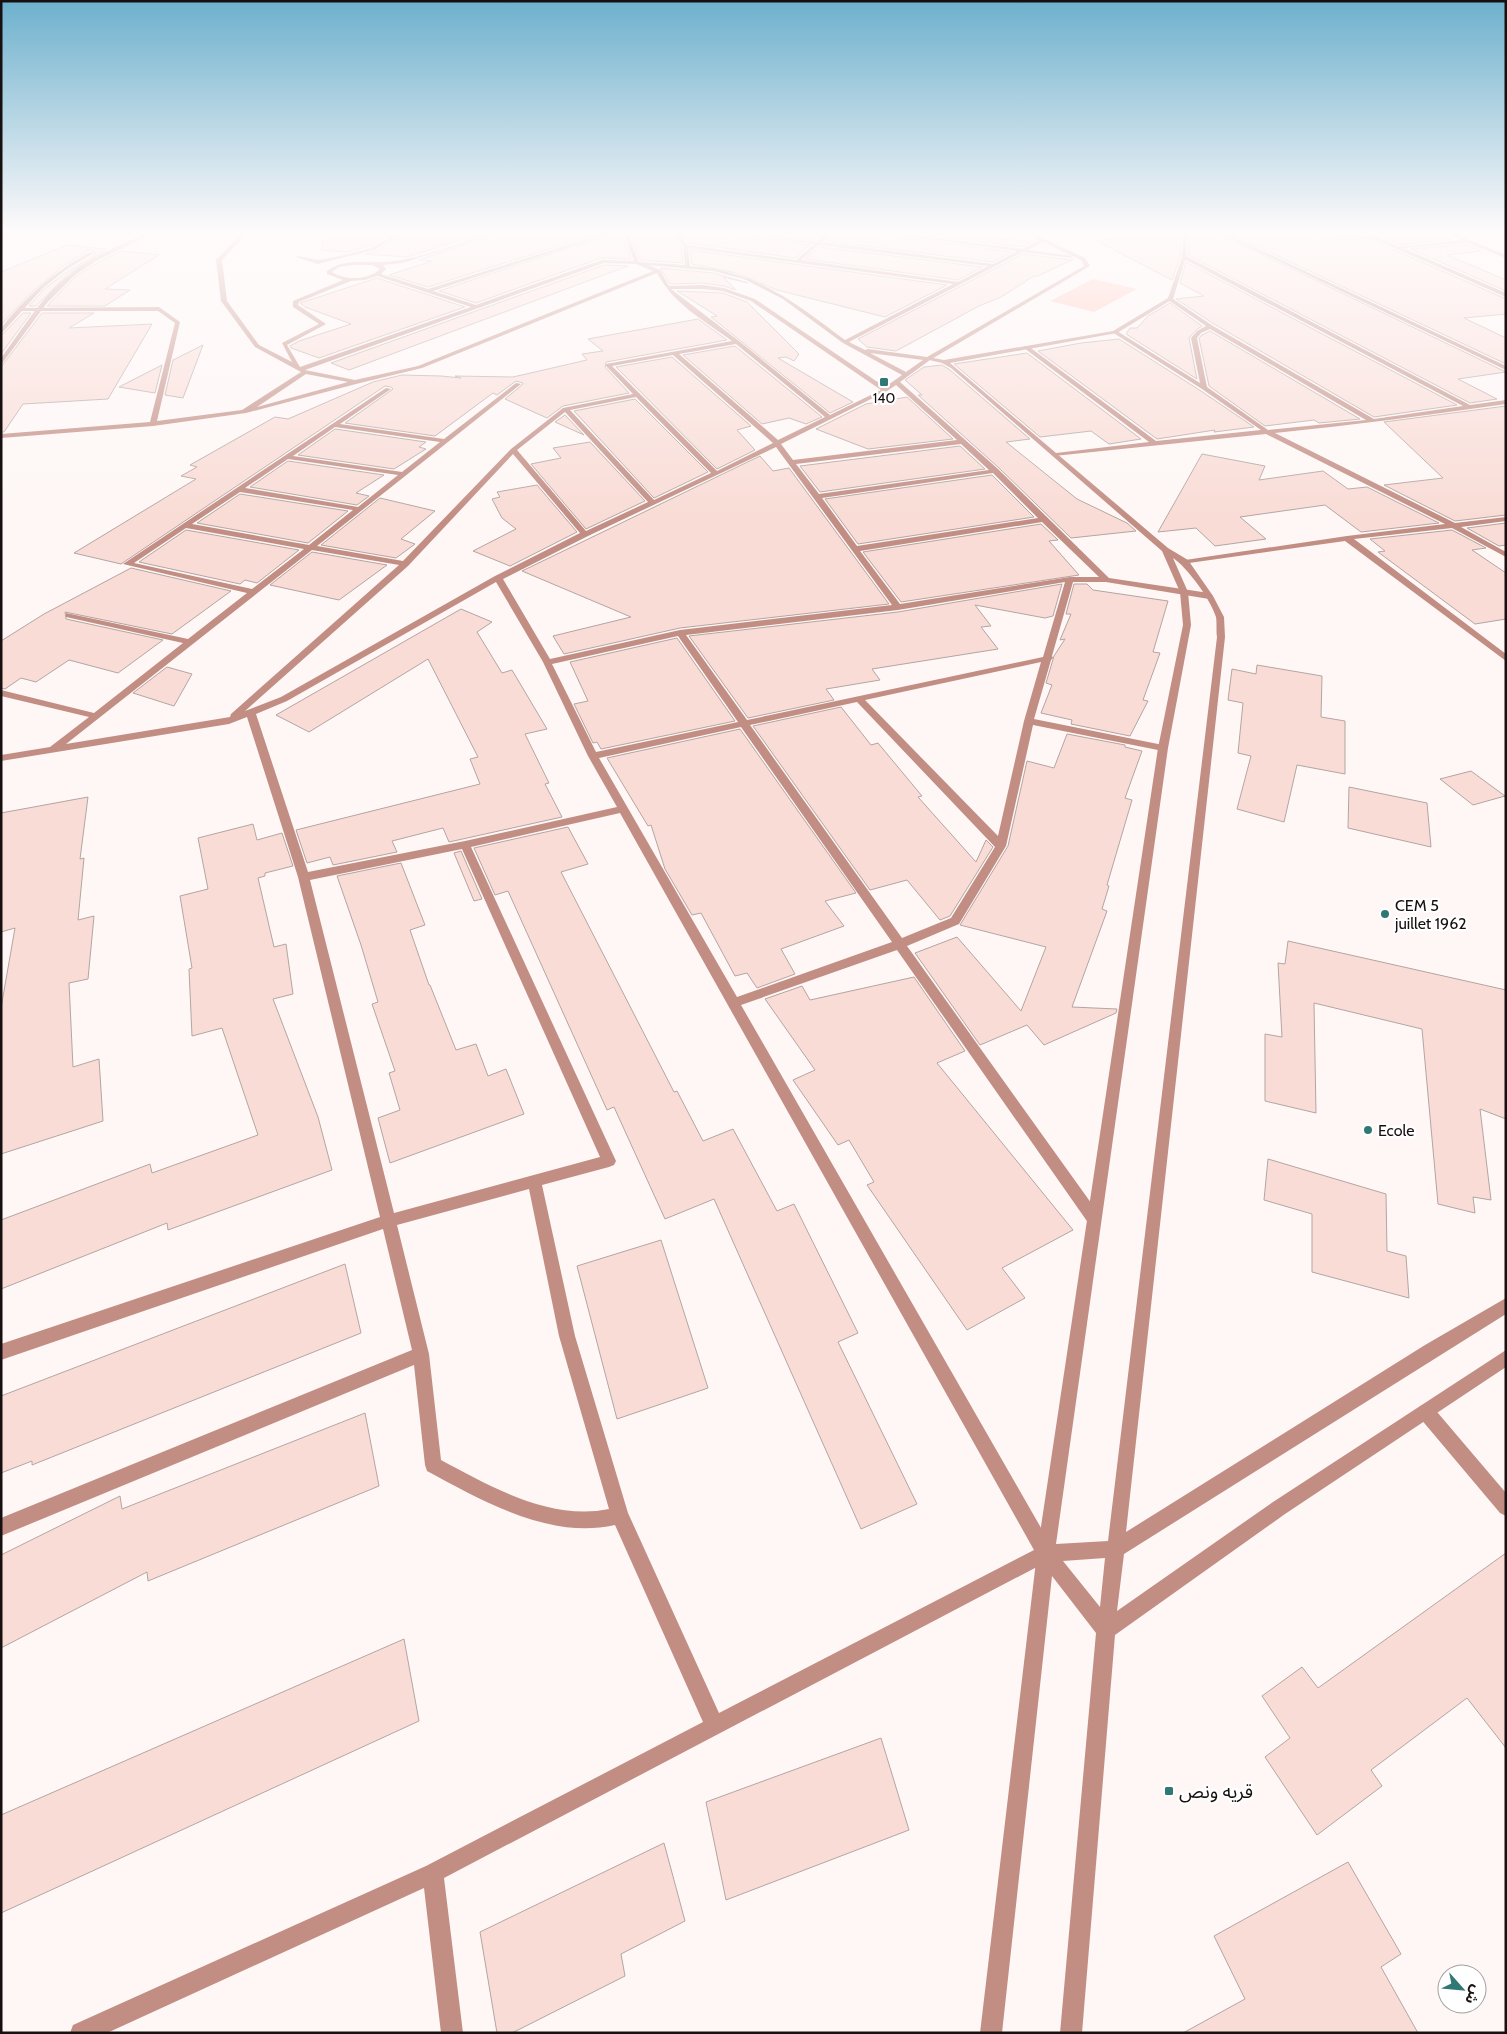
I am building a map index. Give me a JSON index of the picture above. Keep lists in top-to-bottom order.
{
  "places": {
    "transit": ["140", "قريه ونص"],
    "other": ["CEM 5 juillet 1962", "Ecole"]
  },
  "north": "bottom right"
}
